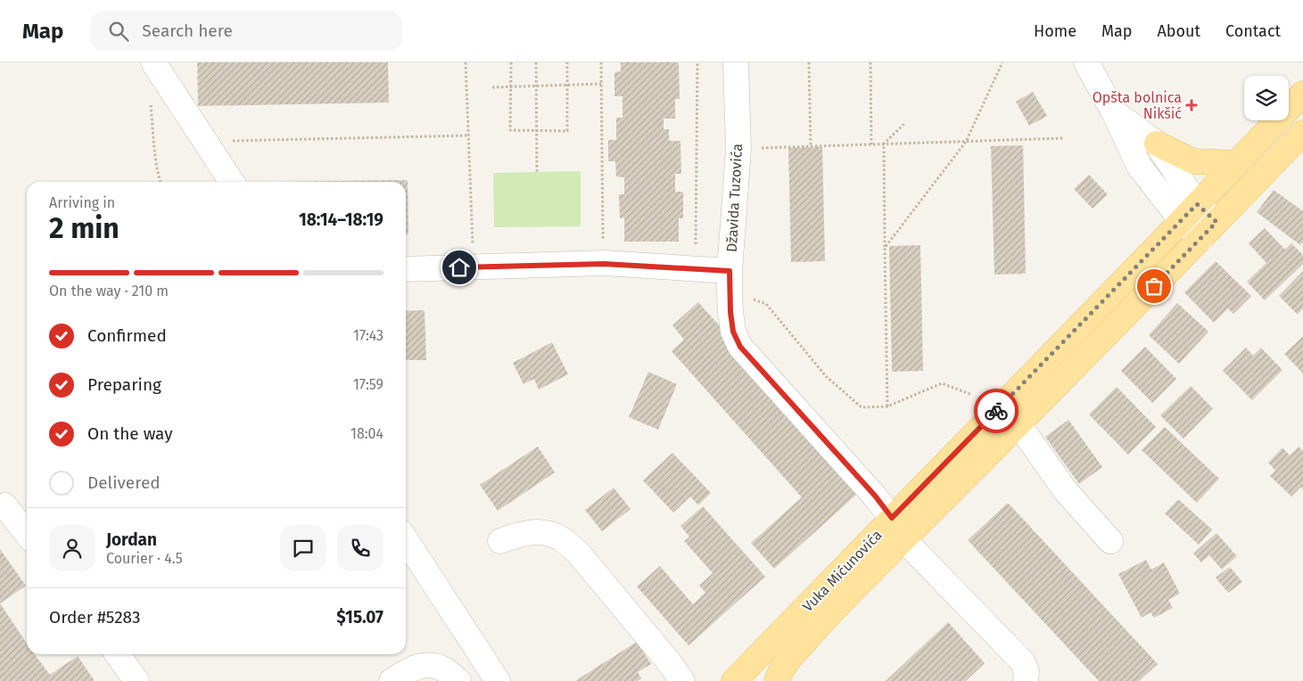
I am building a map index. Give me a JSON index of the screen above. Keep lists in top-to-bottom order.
{
  "streets": {
    "main road": ["Vuka Mićunovića"],
    "street": ["Džavida Tuzovića"]
  },
  "places": {
    "health": ["Opšta bolnica Nikšić"]
  },
  "page": {
    "header": "Map",
    "search": "Search here",
    "nav": [
      "Home",
      "Map",
      "About",
      "Contact"
    ],
    "heading": ["2 min", "Arriving in", "18:14–18:19"],
    "panel": [
      "Jordan",
      "Courier · 4.5",
      "Order #5283",
      "$15.07"
    ],
    "bar": "On the way · 210 m",
    "list": [
      ["Confirmed", "17:43"],
      ["Preparing", "17:59"],
      ["On the way", "18:04"],
      "Delivered"
    ]
  }
}
